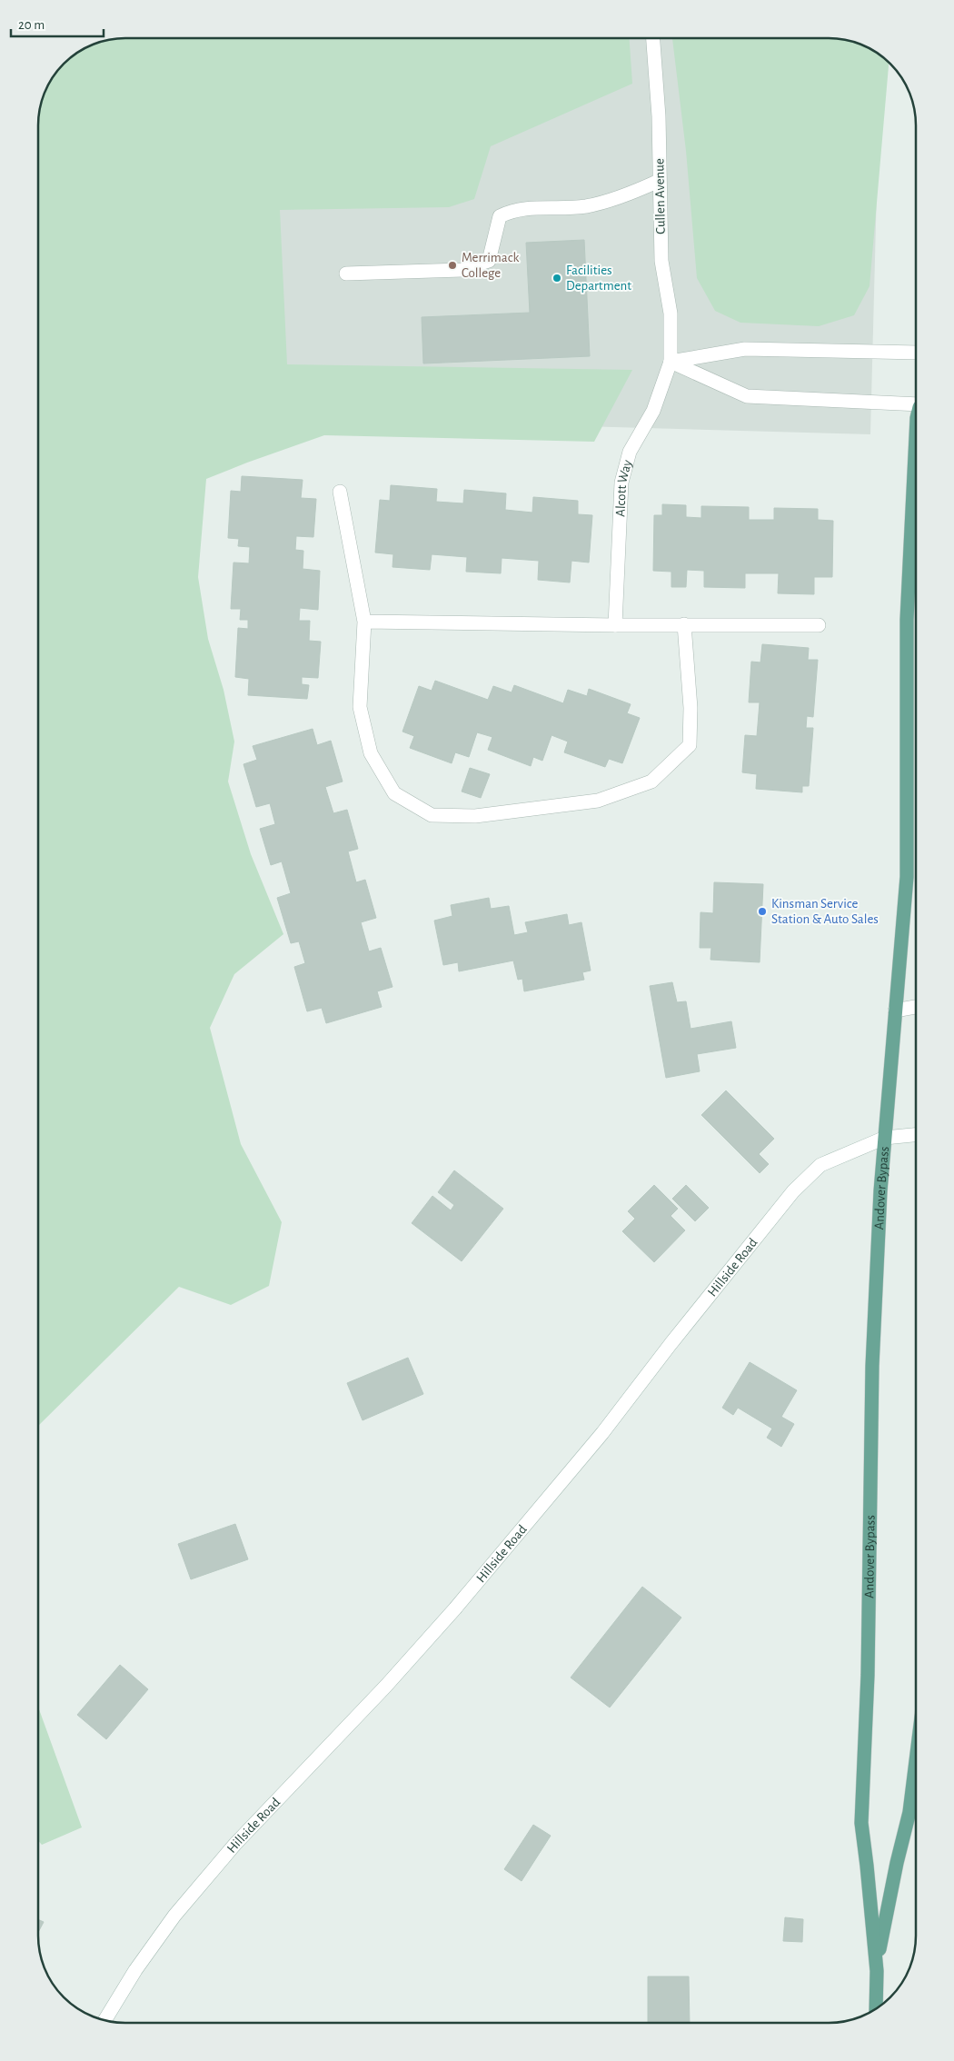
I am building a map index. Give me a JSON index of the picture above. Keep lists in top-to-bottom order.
{
  "streets": {
    "main road": ["Andover Bypass"],
    "street": ["Cullen Avenue", "Alcott Way", "Hillside Road"]
  },
  "crossings": [
    ["Cullen Avenue", "Alcott Way"],
    ["Andover Bypass", "Hillside Road"]
  ],
  "places": ["Merrimack College", "Facilities Department", "Kinsman Service Station & Auto Sales"],
  "scale_bar": "20 m"
}
